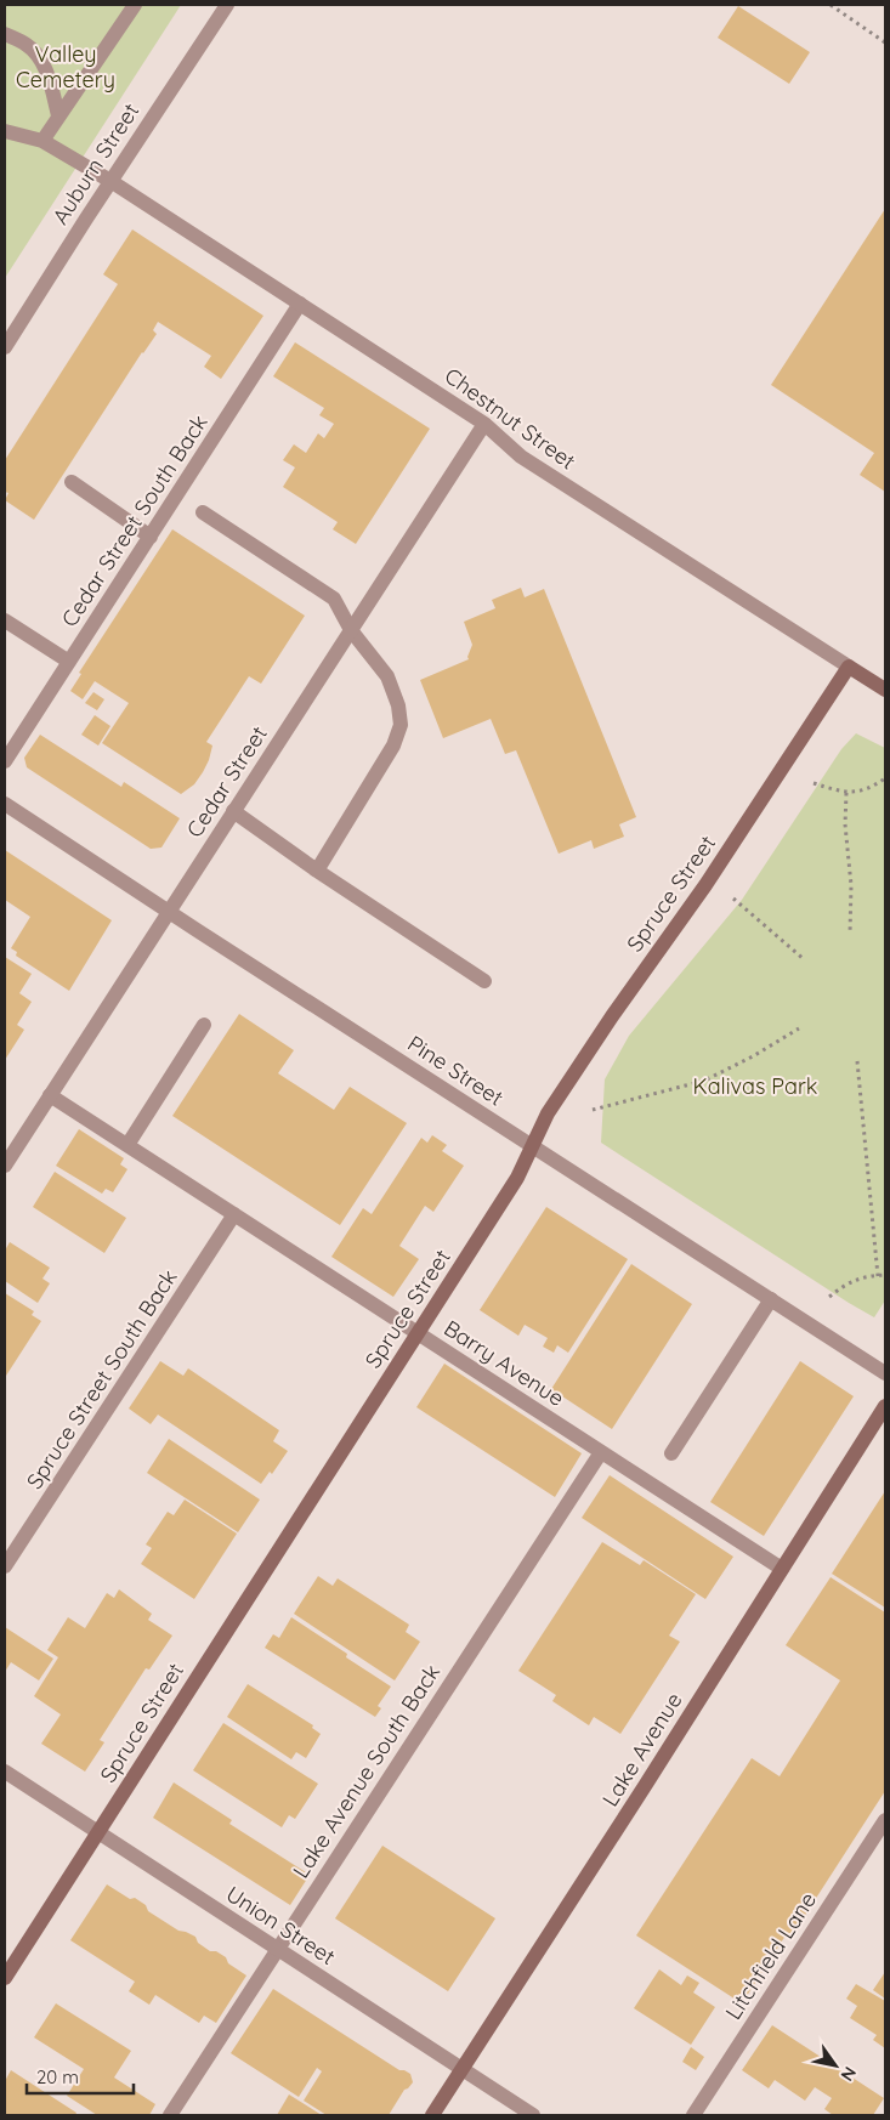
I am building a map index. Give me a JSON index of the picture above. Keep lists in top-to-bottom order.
{
  "streets": {
    "street": [
      "Auburn Street",
      "Chestnut Street",
      "Cedar Street South Back",
      "Cedar Street",
      "Spruce Street",
      "Pine Street",
      "Barry Avenue",
      "Spruce Street South Back",
      "Lake Avenue",
      "Lake Avenue South Back",
      "Union Street",
      "Litchfield Lane"
    ]
  },
  "crossings": [
    ["Auburn Street", "Chestnut Street"],
    ["Chestnut Street", "Cedar Street South Back"],
    ["Chestnut Street", "Cedar Street"],
    ["Chestnut Street", "Spruce Street"],
    ["Cedar Street", "Pine Street"],
    ["Cedar Street", "Barry Avenue"],
    ["Spruce Street", "Pine Street"],
    ["Spruce Street", "Barry Avenue"],
    ["Spruce Street", "Union Street"],
    ["Barry Avenue", "Spruce Street South Back"],
    ["Barry Avenue", "Lake Avenue"],
    ["Barry Avenue", "Lake Avenue South Back"],
    ["Lake Avenue", "Union Street"],
    ["Lake Avenue South Back", "Union Street"]
  ],
  "parks": ["Valley Cemetery", "Kalivas Park"],
  "scale_bar": "20 m",
  "north": "bottom right"
}
